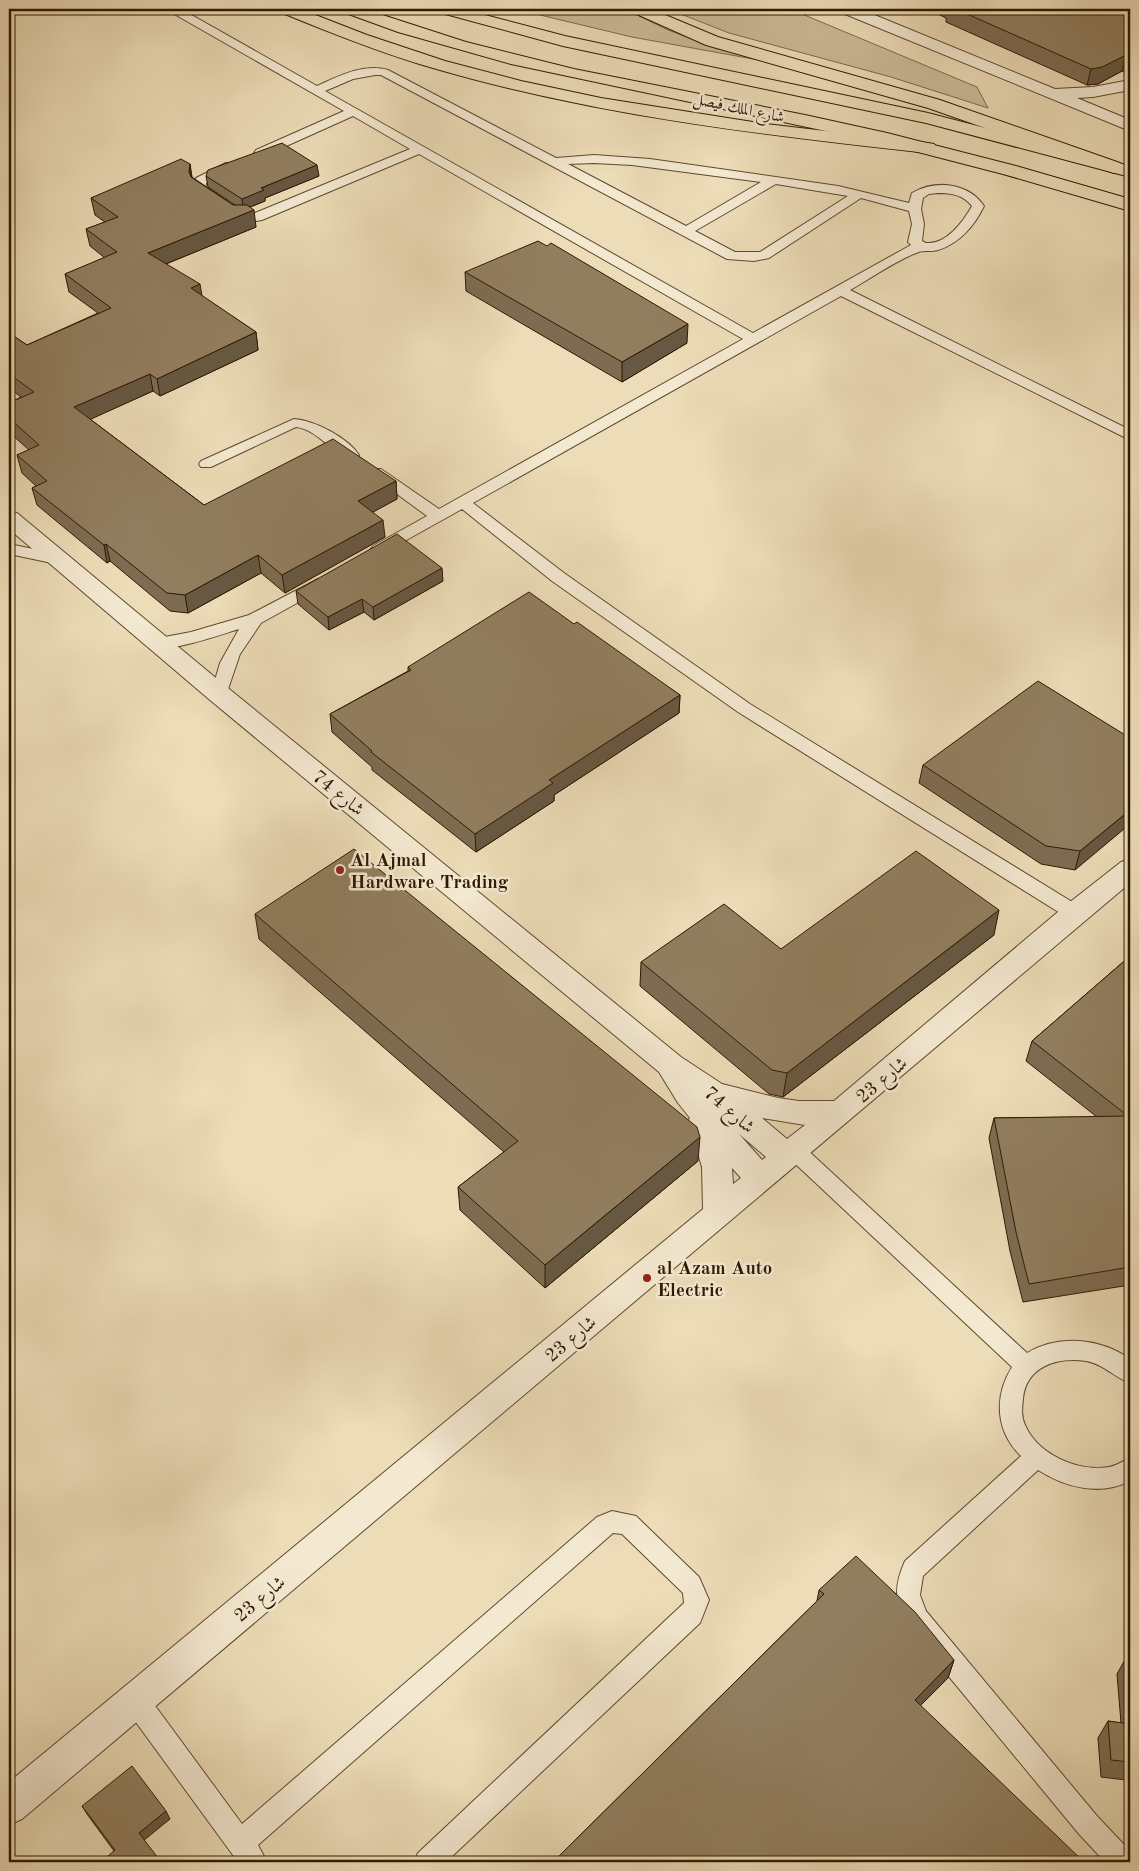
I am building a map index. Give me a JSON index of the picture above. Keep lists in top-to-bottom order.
{
  "streets": {
    "main road": ["شارع الملك فيصل"],
    "street": ["شارع 74", "شارع 23"]
  },
  "crossings": [
    ["شارع 74", "شارع 23"]
  ],
  "places": ["Al Ajmal Hardware Trading", "al Azam Auto Electric"]
}
